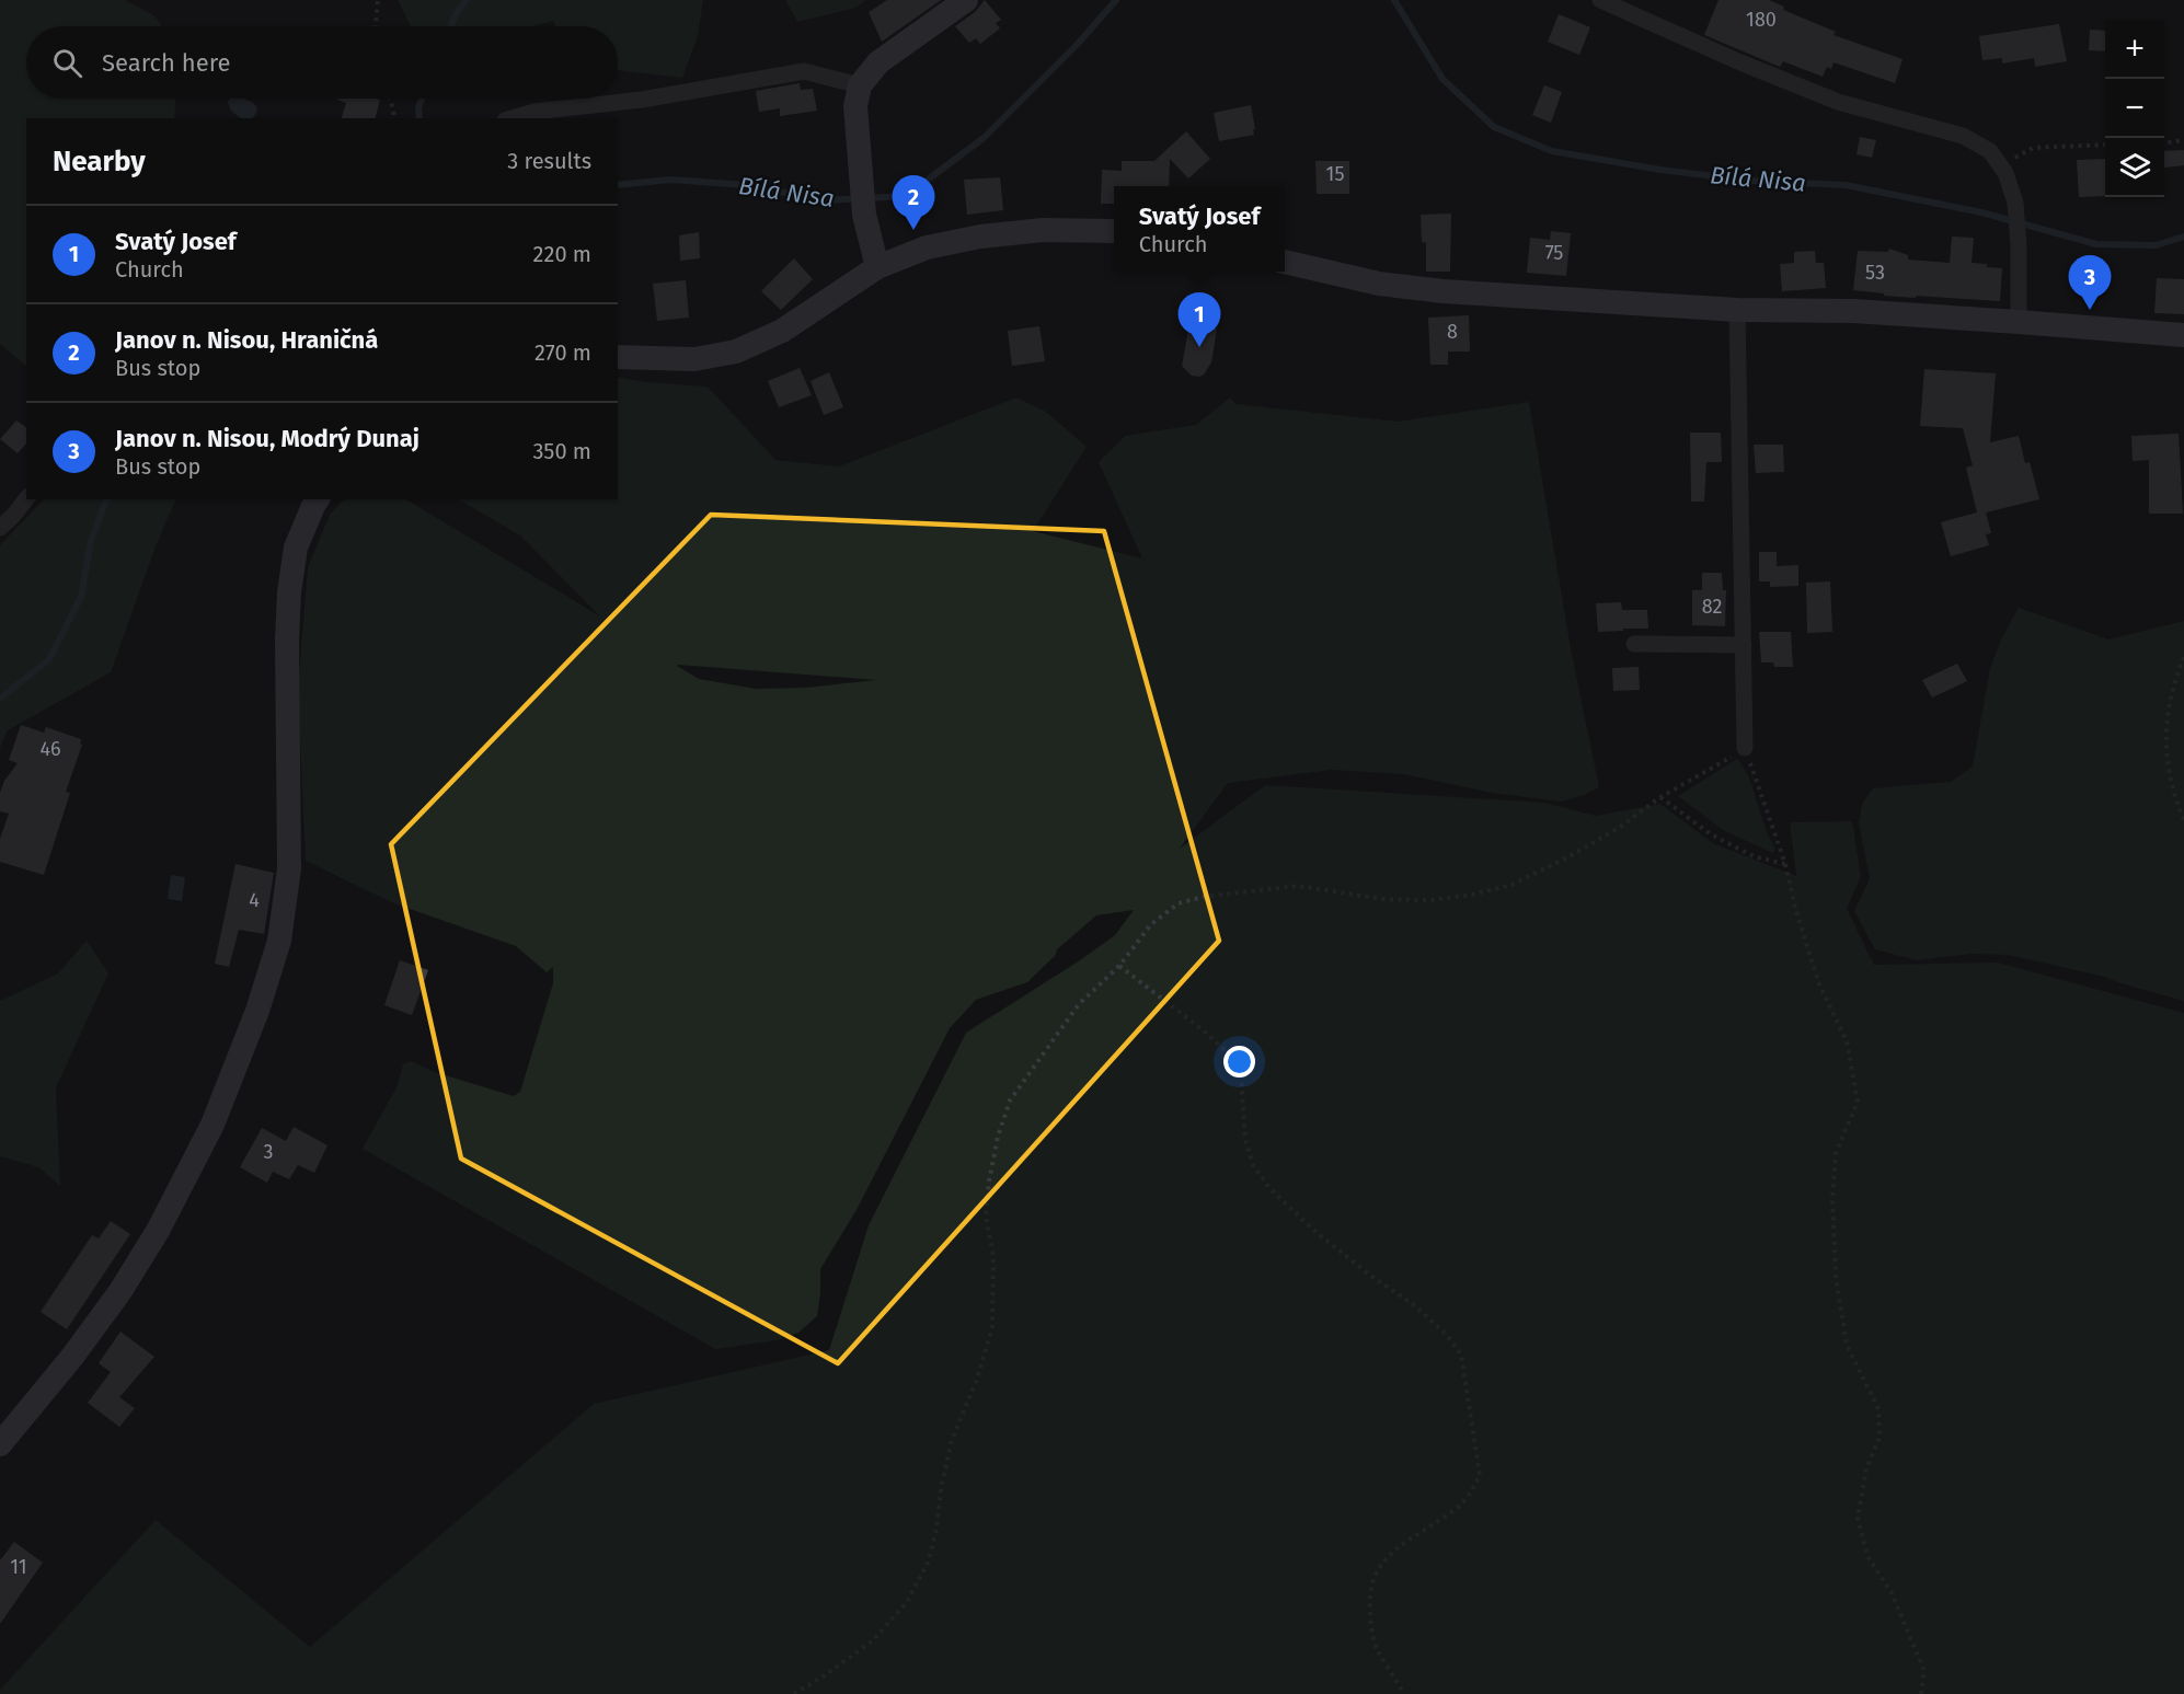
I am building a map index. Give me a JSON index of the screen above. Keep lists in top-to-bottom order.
{
  "water": ["Bílá Nisa"],
  "house_numbers": [
    "180",
    "15",
    "75",
    "53",
    "8",
    "82",
    "46",
    "4",
    "3",
    "11"
  ],
  "page": {
    "map_buttons": ["+", "−"],
    "search": "Search here",
    "heading": ["Nearby", "3 results"],
    "pins": ["2", "3", "1"],
    "popup": ["Svatý Josef", "Church"],
    "list": [
      {
        "mark": "1",
        "name": "Svatý Josef",
        "note": "Church",
        "value": "220 m"
      },
      {
        "mark": "2",
        "name": "Janov n. Nisou, Hraničná",
        "note": "Bus stop",
        "value": "270 m"
      },
      {
        "mark": "3",
        "name": "Janov n. Nisou, Modrý Dunaj",
        "note": "Bus stop",
        "value": "350 m"
      }
    ]
  }
}
